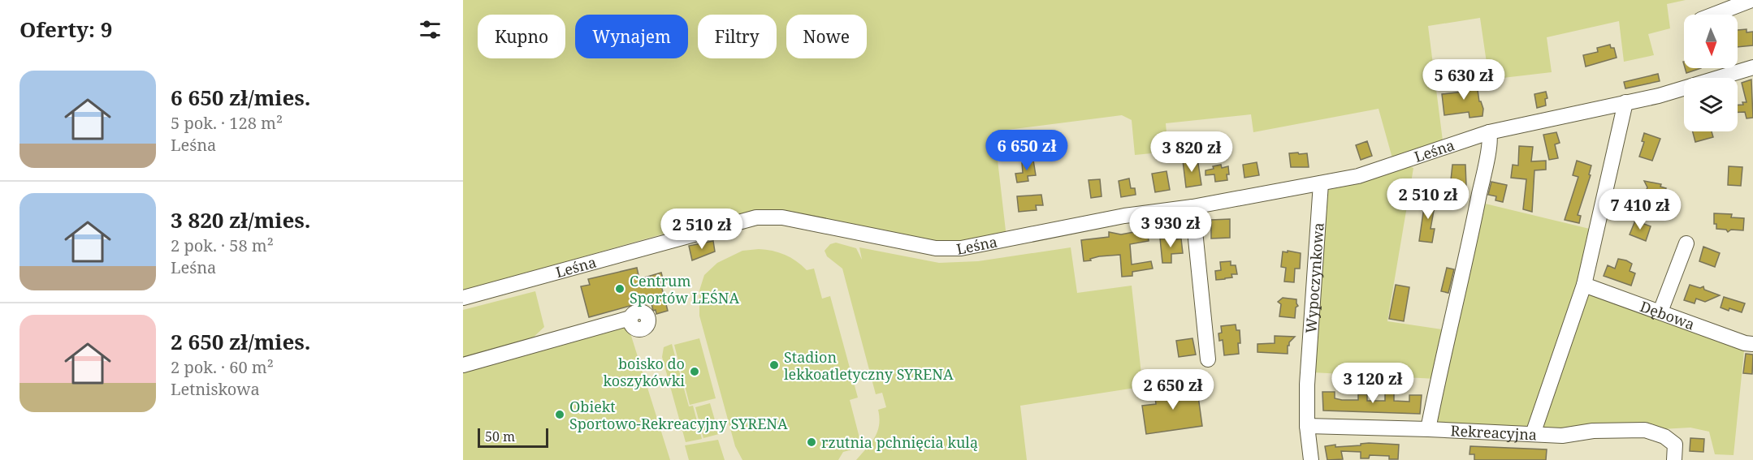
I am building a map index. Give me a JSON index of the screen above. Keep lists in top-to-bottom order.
{
  "streets": {
    "street": [
      "Leśna",
      "Wypoczynkowa",
      "Dębowa",
      "Rekreacyjna"
    ]
  },
  "crossings": [
    ["Leśna", "Wypoczynkowa"],
    ["Wypoczynkowa", "Rekreacyjna"]
  ],
  "places": [
    "Centrum Sportów LEŚNA",
    "Stadion lekkoatletyczny SYRENA",
    "boisko do koszykówki",
    "Obiekt Sportowo-Rekreacyjny SYRENA",
    "rzutnia pchnięcia kulą"
  ],
  "scale_bar": "50 m",
  "north": "bottom",
  "page": {
    "heading": "Oferty: 9",
    "chip": [
      "Kupno",
      "Wynajem",
      "Filtry",
      "Nowe"
    ],
    "list": [
      {
        "name": "6 650 zł/mies.",
        "note": "5 pok. · 128 m² · Leśna"
      },
      {
        "name": "3 820 zł/mies.",
        "note": "2 pok. · 58 m² · Leśna"
      },
      {
        "name": "2 650 zł/mies.",
        "note": "2 pok. · 60 m² · Letniskowa"
      }
    ],
    "price": [
      "5 630 zł",
      "6 650 zł",
      "3 820 zł",
      "2 510 zł",
      "7 410 zł",
      "3 930 zł",
      "2 510 zł",
      "3 120 zł",
      "2 650 zł"
    ],
    "scale": "50 m"
  }
}
